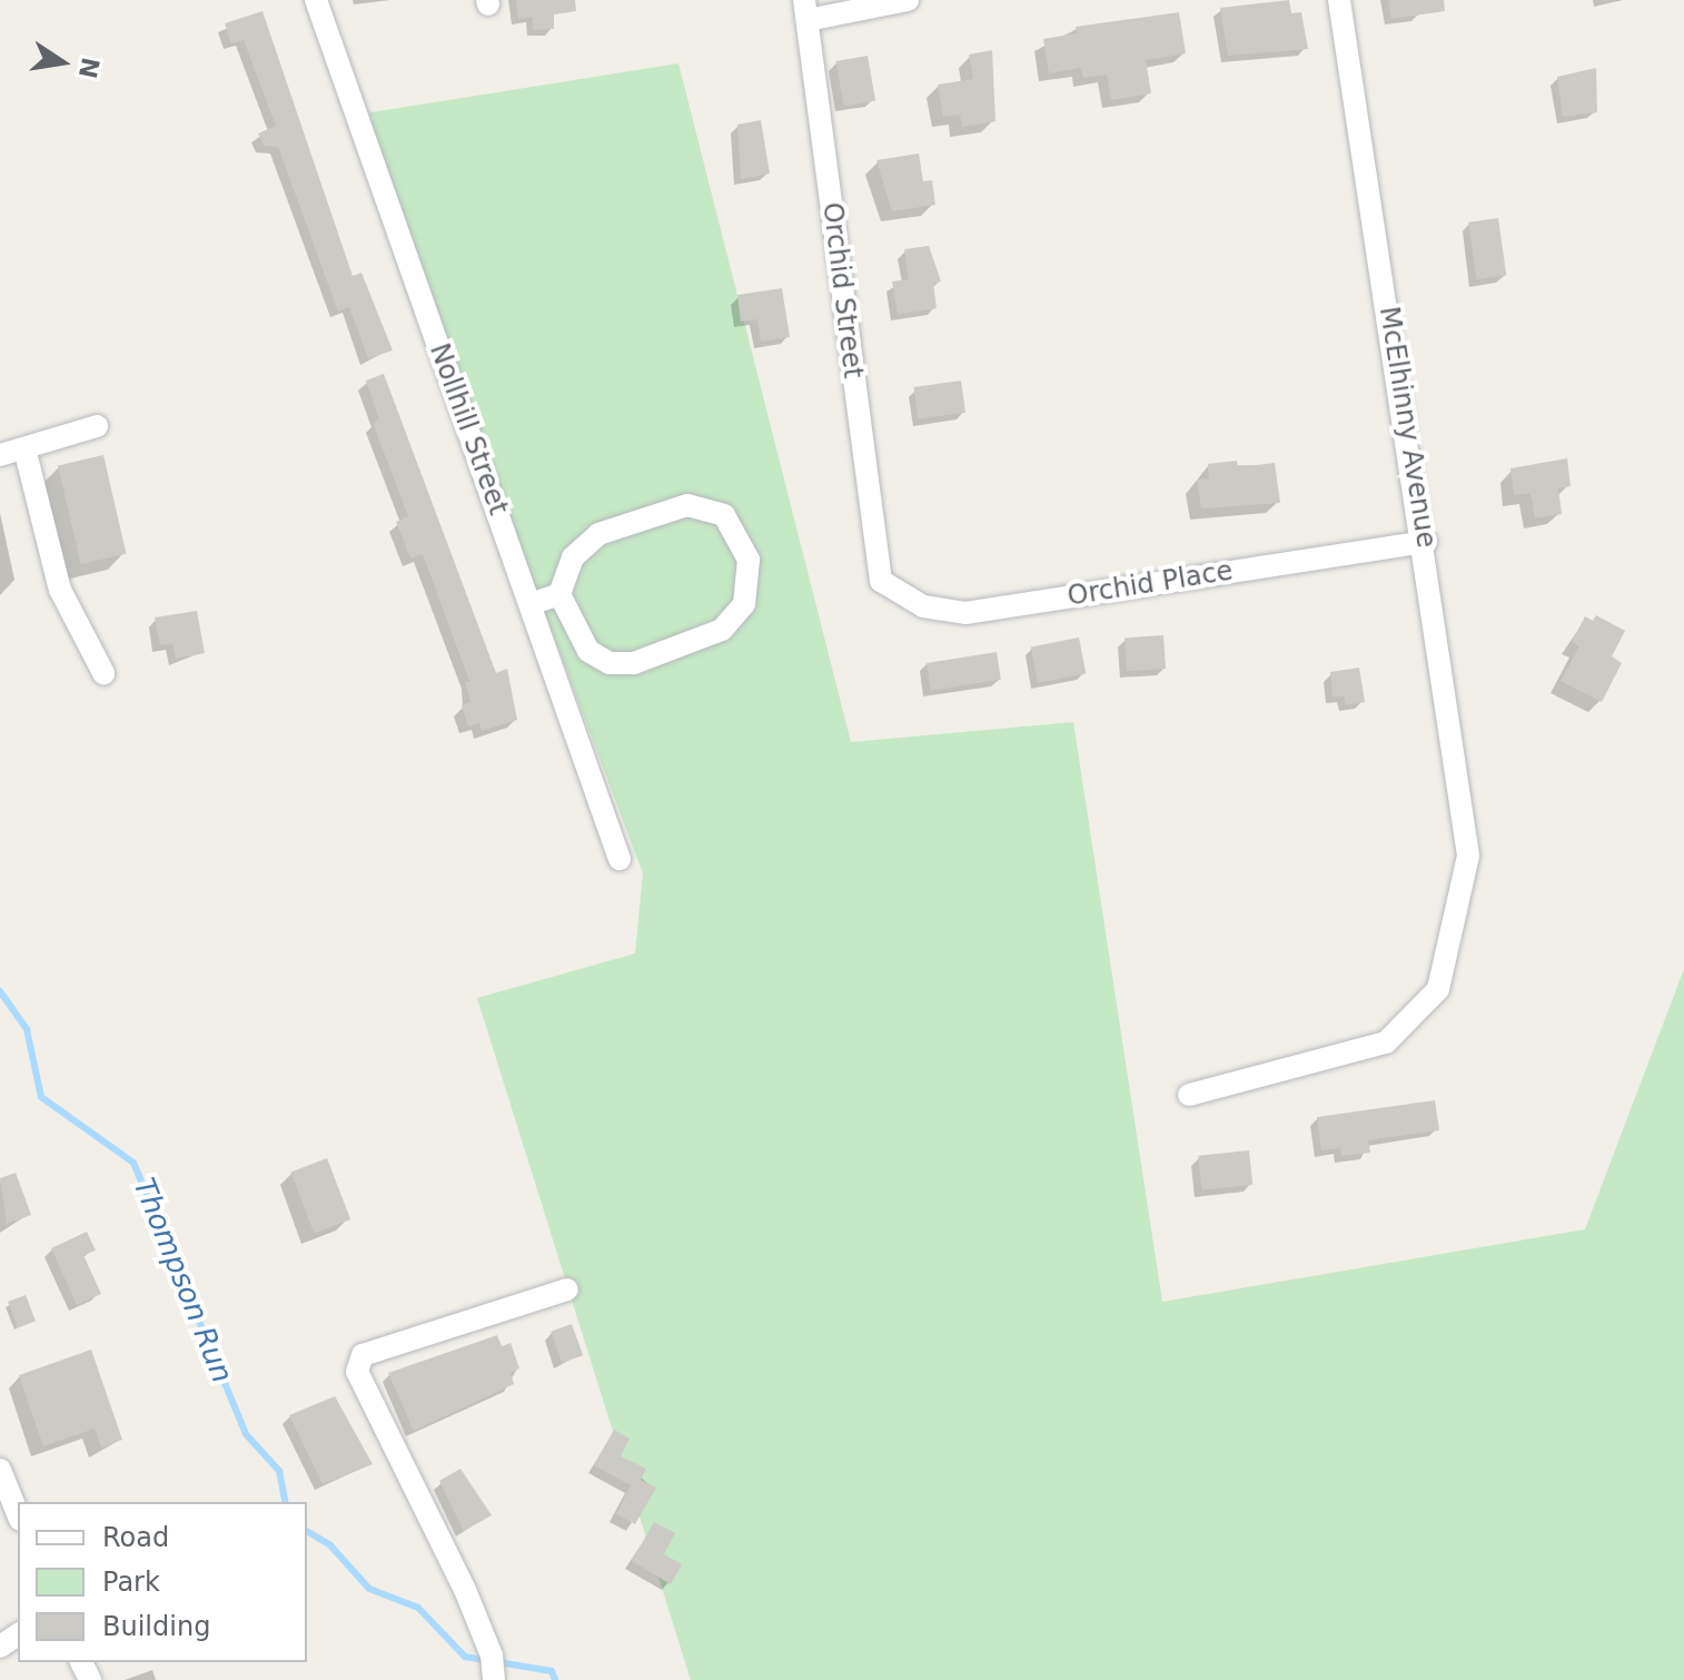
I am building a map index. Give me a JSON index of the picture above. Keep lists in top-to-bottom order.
{
  "streets": {
    "street": [
      "Orchid Street",
      "McElhinny Avenue",
      "Nollhill Street",
      "Orchid Place"
    ]
  },
  "crossings": [
    ["Orchid Street", "Orchid Place"],
    ["McElhinny Avenue", "Orchid Place"]
  ],
  "water": ["Thompson Run"],
  "legend": ["Road", "Park", "Building"],
  "north": "right"
}
